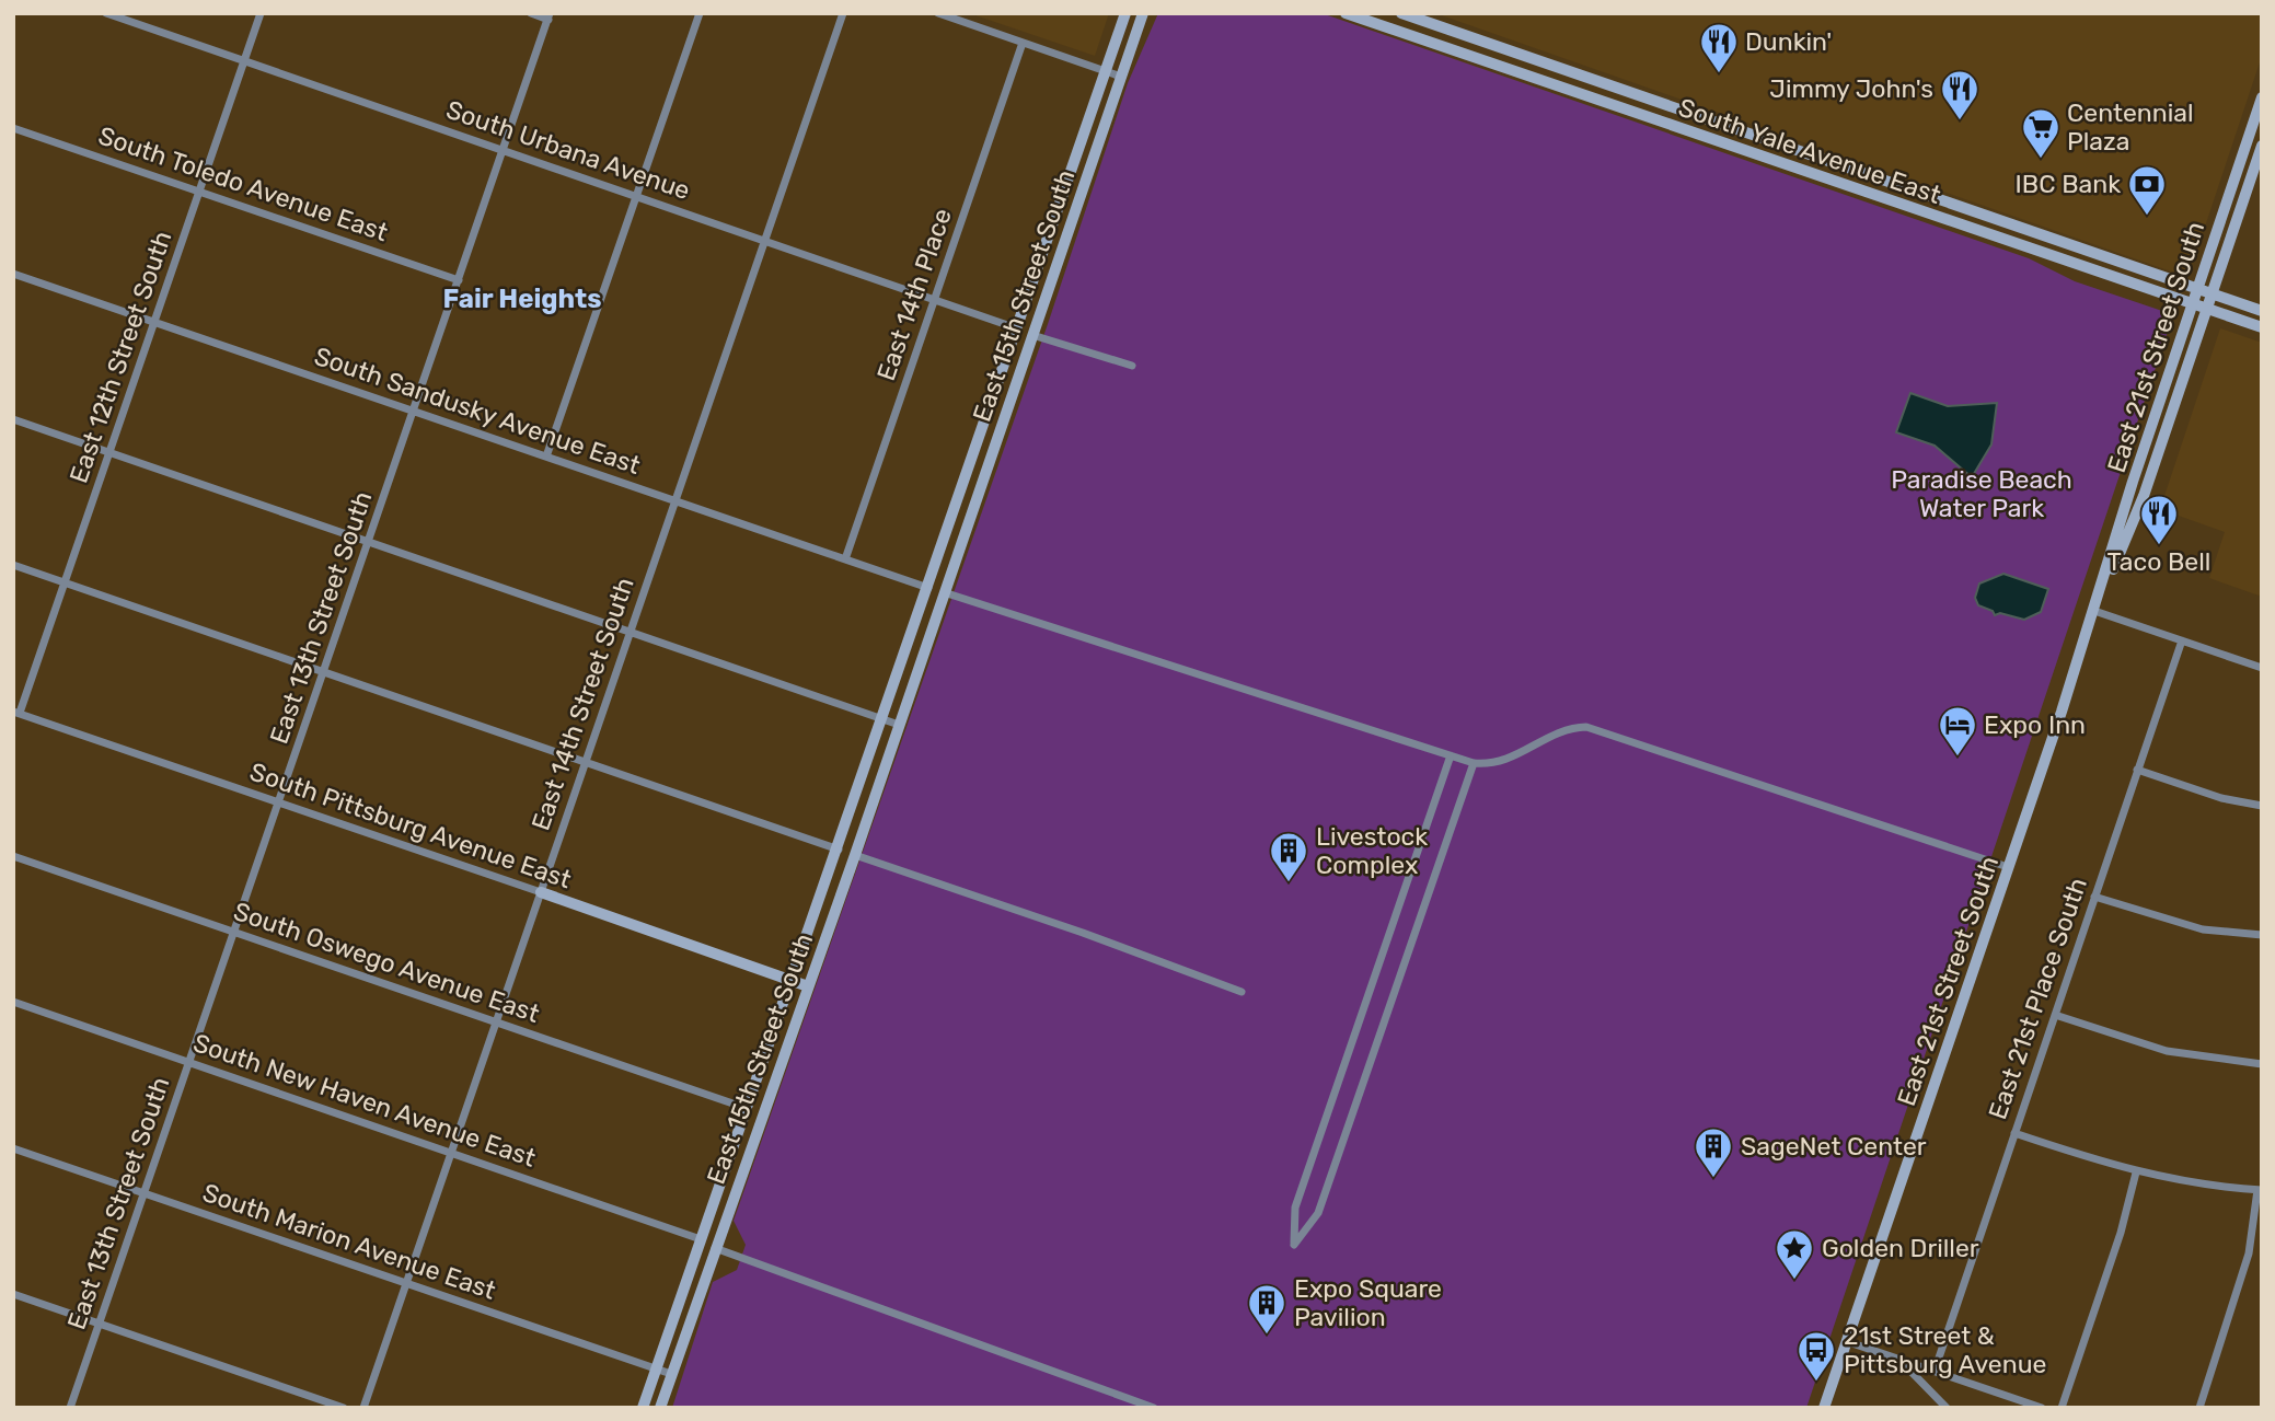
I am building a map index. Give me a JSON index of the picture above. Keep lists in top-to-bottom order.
{
  "streets": {
    "main road": [
      "South Yale Avenue East",
      "East 15th Street South",
      "East 21st Street South",
      "South Pittsburg Avenue East"
    ],
    "street": [
      "South Urbana Avenue",
      "South Toledo Avenue East",
      "East 14th Place",
      "East 12th Street South",
      "South Sandusky Avenue East",
      "East 13th Street South",
      "East 14th Street South",
      "South Oswego Avenue East",
      "East 21st Place South",
      "South New Haven Avenue East",
      "South Marion Avenue East"
    ]
  },
  "crossings": [
    ["South Urbana Avenue", "East 14th Place"],
    ["South Urbana Avenue", "East 15th Street South"],
    ["South Urbana Avenue", "East 12th Street South"],
    ["South Urbana Avenue", "East 13th Street South"],
    ["South Urbana Avenue", "East 14th Street South"],
    ["South Yale Avenue East", "East 21st Street South"],
    ["South Toledo Avenue East", "East 12th Street South"],
    ["South Toledo Avenue East", "East 13th Street South"],
    ["East 14th Place", "South Sandusky Avenue East"],
    ["East 15th Street South", "South Sandusky Avenue East"],
    ["East 15th Street South", "South Pittsburg Avenue East"],
    ["East 15th Street South", "South Oswego Avenue East"],
    ["East 15th Street South", "South New Haven Avenue East"],
    ["East 15th Street South", "South Marion Avenue East"],
    ["East 12th Street South", "South Sandusky Avenue East"],
    ["East 12th Street South", "South Pittsburg Avenue East"],
    ["South Sandusky Avenue East", "East 13th Street South"],
    ["South Sandusky Avenue East", "East 14th Street South"],
    ["East 13th Street South", "South Pittsburg Avenue East"],
    ["East 13th Street South", "South Oswego Avenue East"],
    ["East 13th Street South", "South New Haven Avenue East"],
    ["East 13th Street South", "South Marion Avenue East"],
    ["East 14th Street South", "South Pittsburg Avenue East"],
    ["East 14th Street South", "South Oswego Avenue East"],
    ["East 14th Street South", "South New Haven Avenue East"],
    ["East 14th Street South", "South Marion Avenue East"]
  ],
  "districts": ["Fair Heights"],
  "parks": ["Paradise Beach Water Park"],
  "places": {
    "restaurant": ["Dunkin'", "Jimmy John's", "Taco Bell"],
    "supermarket": ["Centennial Plaza"],
    "bank": ["IBC Bank"],
    "hotel": ["Expo Inn"],
    "building": ["Livestock Complex", "SageNet Center", "Expo Square Pavilion"],
    "place": ["Golden Driller"],
    "bus stop": ["21st Street & Pittsburg Avenue"]
  }
}
